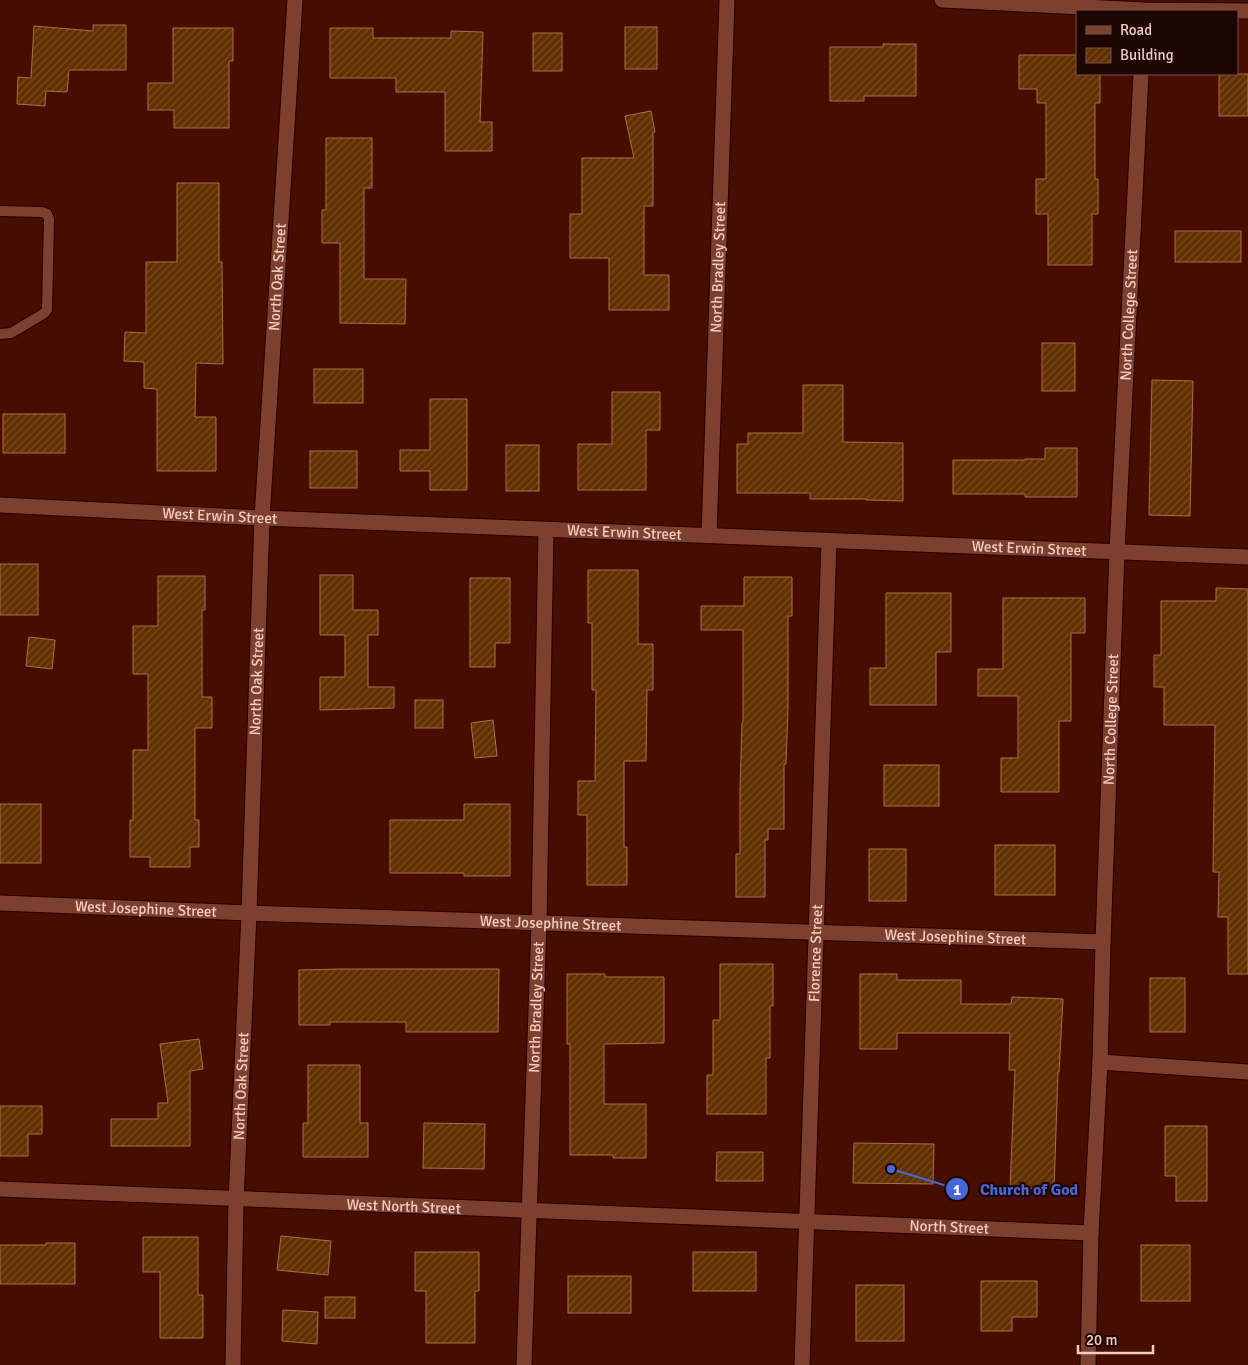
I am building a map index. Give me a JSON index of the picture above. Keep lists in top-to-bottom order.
{
  "streets": {
    "street": [
      "North Bradley Street",
      "North Oak Street",
      "North College Street",
      "West Erwin Street",
      "West Josephine Street",
      "Florence Street",
      "West North Street",
      "North Street"
    ]
  },
  "crossings": [
    ["North Bradley Street", "West Erwin Street"],
    ["North Bradley Street", "West Josephine Street"],
    ["North Bradley Street", "West North Street"],
    ["North Oak Street", "West Erwin Street"],
    ["North Oak Street", "West Josephine Street"],
    ["North Oak Street", "West North Street"],
    ["North College Street", "West Erwin Street"],
    ["North College Street", "West Josephine Street"],
    ["North College Street", "North Street"],
    ["West Erwin Street", "Florence Street"],
    ["West Josephine Street", "Florence Street"],
    ["Florence Street", "West North Street"],
    ["Florence Street", "North Street"],
    ["West North Street", "North Street"]
  ],
  "places": ["Church of God"],
  "legend": ["Road", "Building"],
  "scale_bar": "20 m"
}
